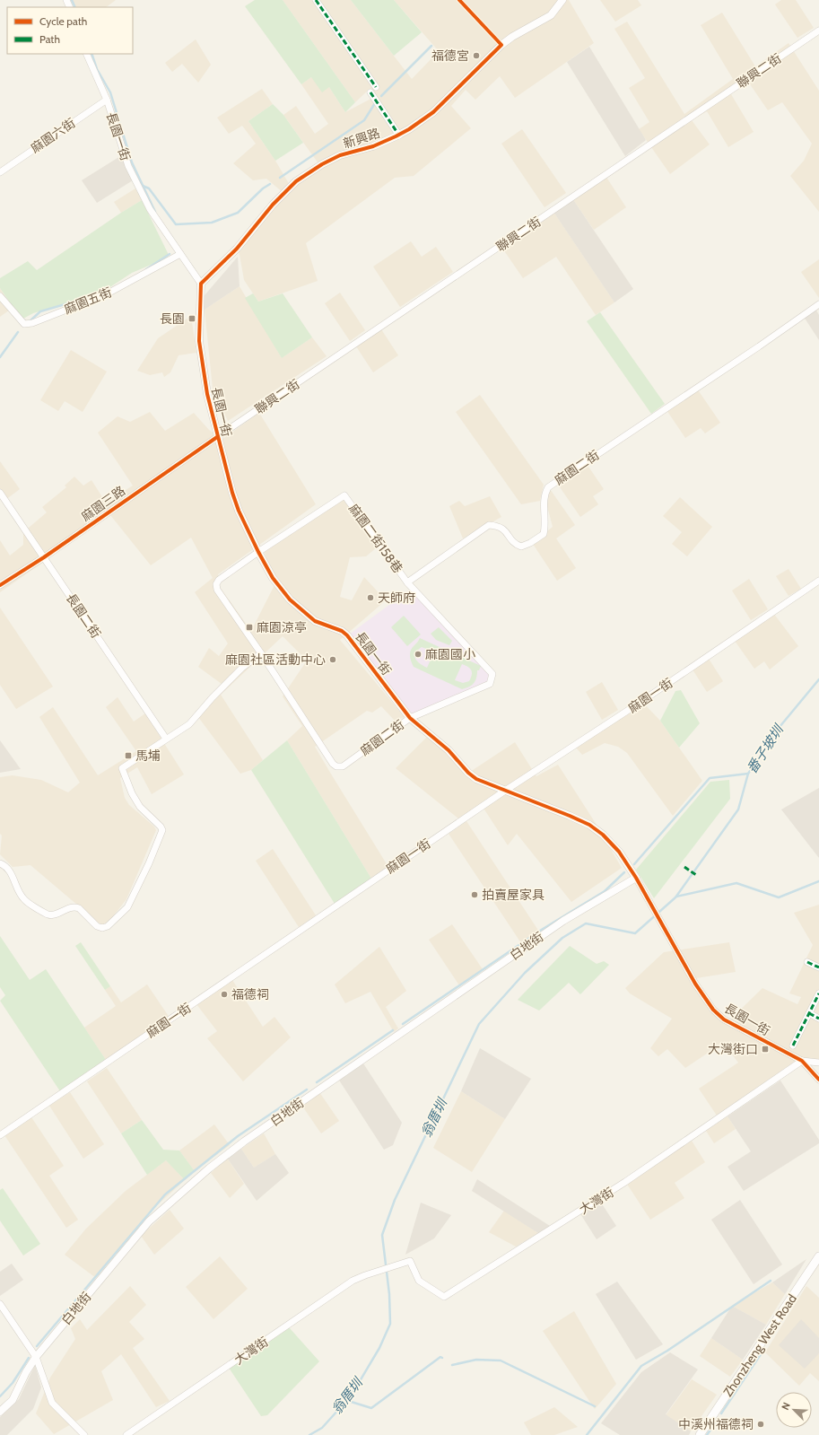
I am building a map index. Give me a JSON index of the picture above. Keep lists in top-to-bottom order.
{
  "streets": {
    "main road": ["Zhonzheng West Road"],
    "street": [
      "聯興二街",
      "麻園六街",
      "長園一街",
      "新興路",
      "麻園五街",
      "麻園二街",
      "麻園三路",
      "麻園二街158巷",
      "長園二街",
      "麻園一街",
      "白地街",
      "大灣街"
    ]
  },
  "crossings": [
    ["聯興二街", "長園一街"],
    ["聯興二街", "麻園三路"],
    ["麻園六街", "長園一街"],
    ["長園一街", "新興路"],
    ["長園一街", "麻園五街"],
    ["長園一街", "麻園二街"],
    ["長園一街", "麻園三路"],
    ["長園一街", "麻園二街158巷"],
    ["長園一街", "麻園一街"],
    ["長園一街", "白地街"],
    ["長園一街", "大灣街"],
    ["麻園二街", "麻園二街158巷"],
    ["麻園三路", "長園二街"]
  ],
  "water": ["番子坡圳", "翁厝圳"],
  "places": {
    "other": [
      "福德宮",
      "天師府",
      "麻園國小",
      "麻園社區活動中心",
      "拍賣屋家具",
      "福德祠",
      "中溪州福德祠"
    ],
    "transit": [
      "長園",
      "麻園涼亭",
      "馬埔",
      "大灣街口"
    ]
  },
  "legend": ["Cycle path", "Path"],
  "north": "top left"
}
